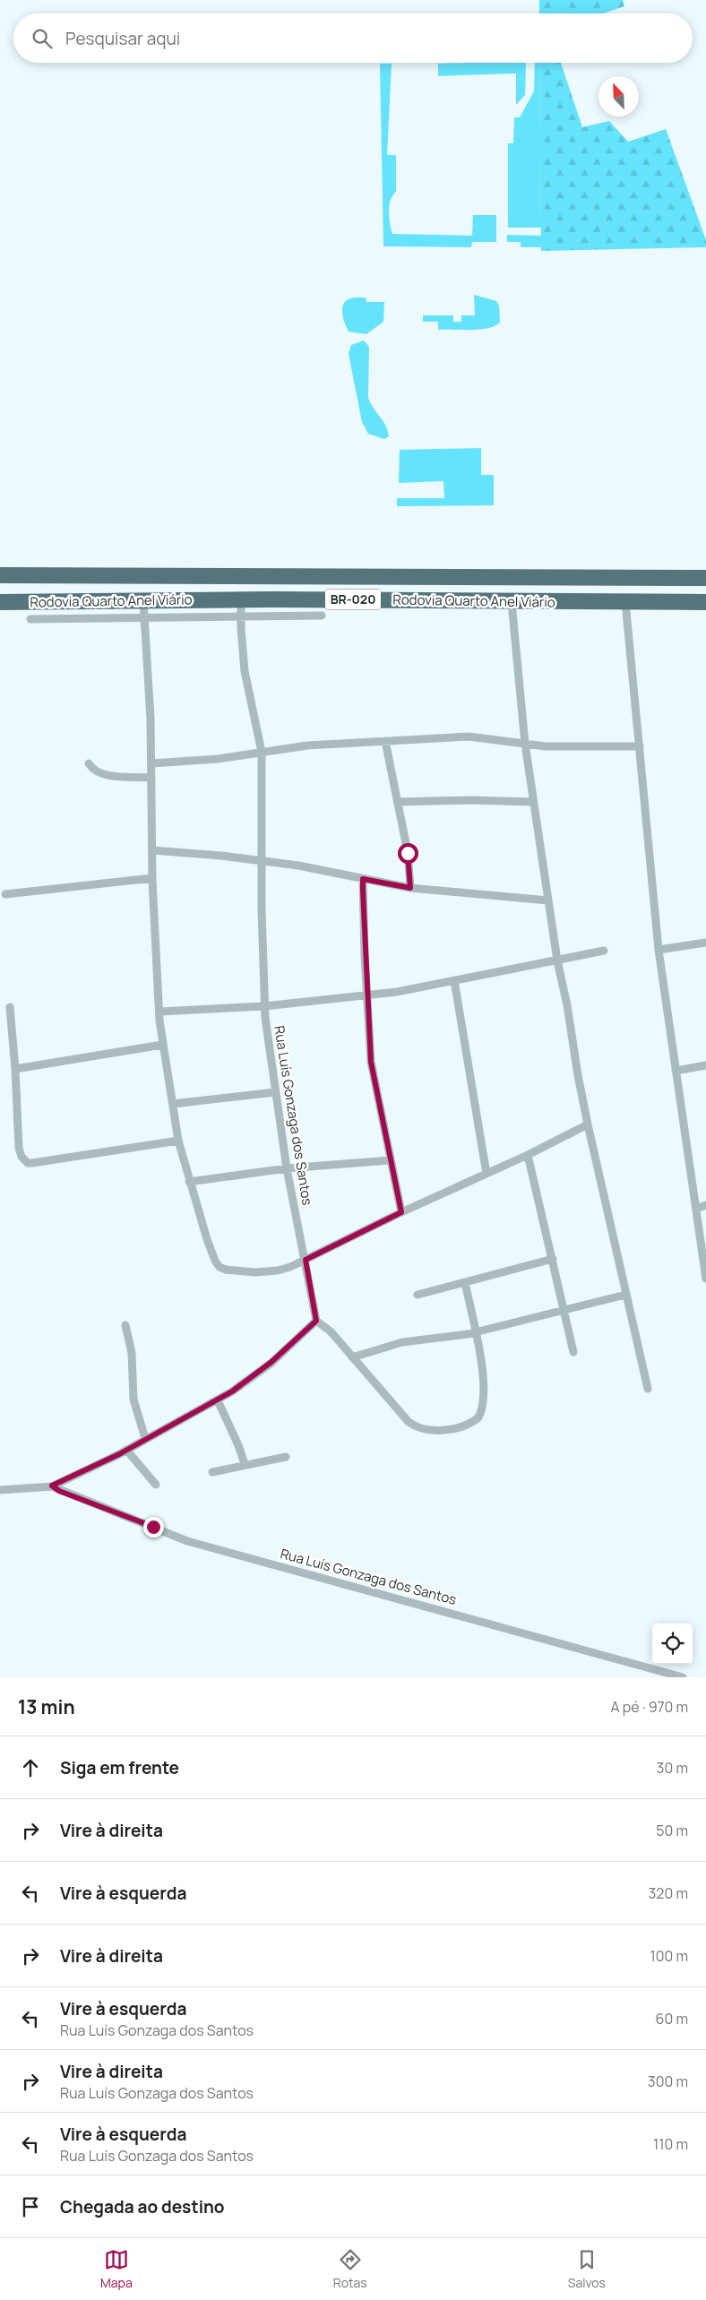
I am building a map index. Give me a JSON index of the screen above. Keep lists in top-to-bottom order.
{
  "streets": {
    "highway": ["BR-020", "Rodovia Quarto Anel Viário"],
    "street": ["Rua Luís Gonzaga dos Santos"]
  },
  "crossings": [
    ["Rodovia Quarto Anel Viário", "Rua Luís Gonzaga dos Santos"]
  ],
  "north": "top left",
  "page": {
    "search": "Pesquisar aqui",
    "heading": ["13 min", "A pé · 970 m"],
    "list": [
      ["Siga em frente", "30 m"],
      ["Vire à direita", "50 m"],
      ["Vire à esquerda", "320 m"],
      ["Vire à direita", "100 m"],
      ["Vire à esquerda", "Rua Luís Gonzaga dos Santos", "60 m"],
      ["Vire à direita", "Rua Luís Gonzaga dos Santos", "300 m"],
      ["Vire à esquerda", "Rua Luís Gonzaga dos Santos", "110 m"],
      "Chegada ao destino"
    ],
    "nav": ["Mapa", "Rotas", "Salvos"]
  }
}
